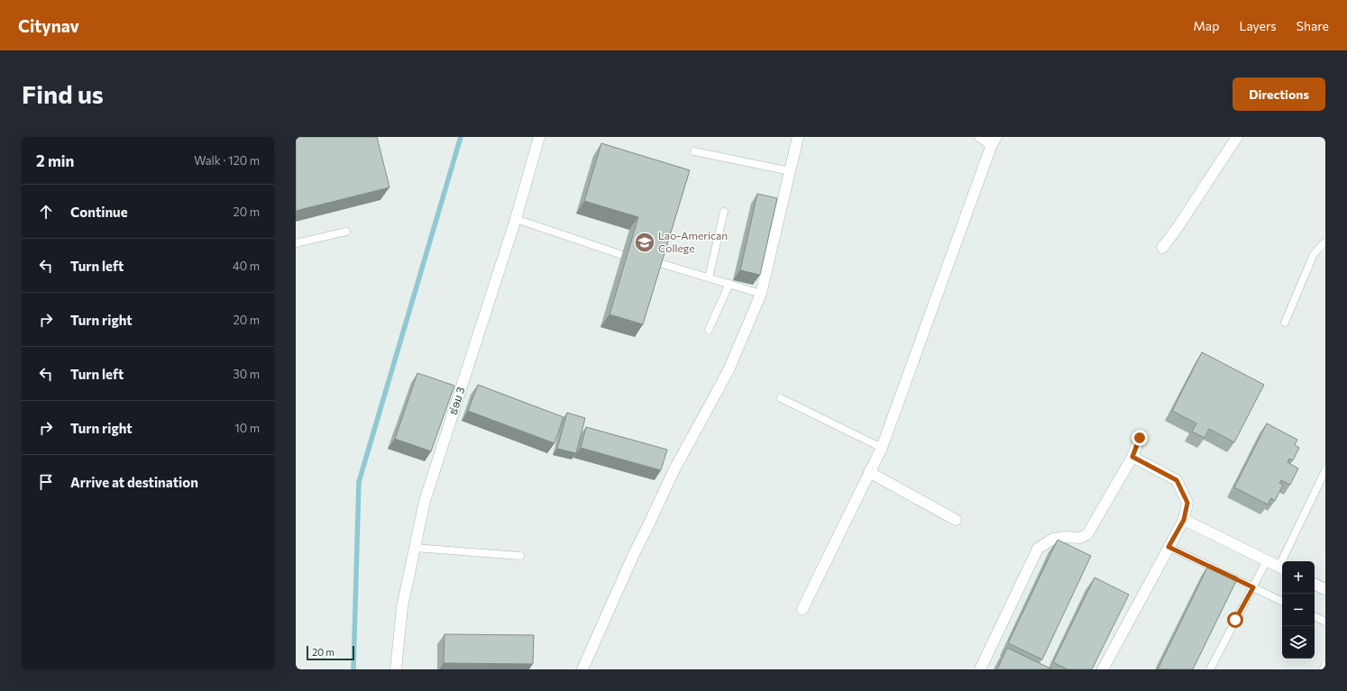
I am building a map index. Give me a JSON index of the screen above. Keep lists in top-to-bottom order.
{
  "streets": {
    "street": ["ຮ່ອມ 3"]
  },
  "places": {
    "school or university": ["Lao-American College"]
  },
  "scale_bar": "20 m",
  "page": {
    "header": "Citynav",
    "nav": ["Map", "Layers", "Share"],
    "buttons": "Directions",
    "title": "Find us",
    "heading": ["2 min", "Walk · 120 m"],
    "list": [
      ["Continue", "20 m"],
      ["Turn left", "40 m"],
      ["Turn right", "20 m"],
      ["Turn left", "30 m"],
      ["Turn right", "10 m"],
      "Arrive at destination"
    ],
    "map_buttons": ["+", "−"],
    "scale": "20 m"
  }
}
